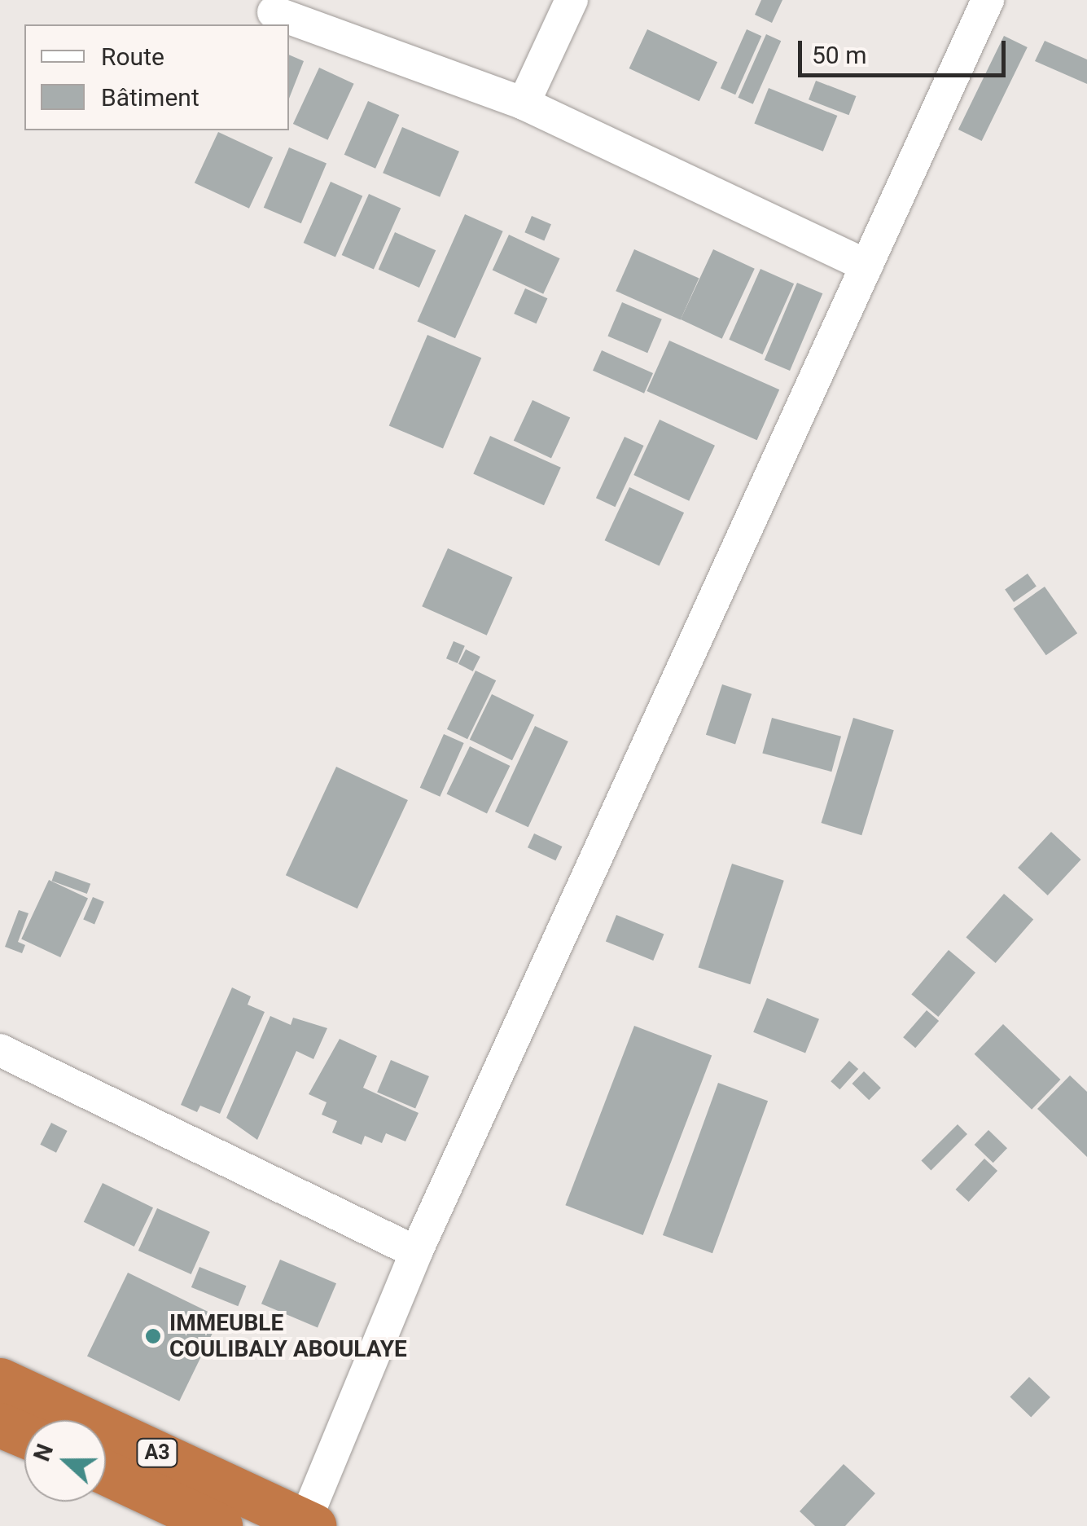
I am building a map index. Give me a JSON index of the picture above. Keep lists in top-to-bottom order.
{
  "streets": {
    "highway": ["A3"]
  },
  "places": ["IMMEUBLE COULIBALY ABOULAYE"],
  "legend": ["Route", "Bâtiment"],
  "scale_bar": "50 m",
  "north": "left"
}
